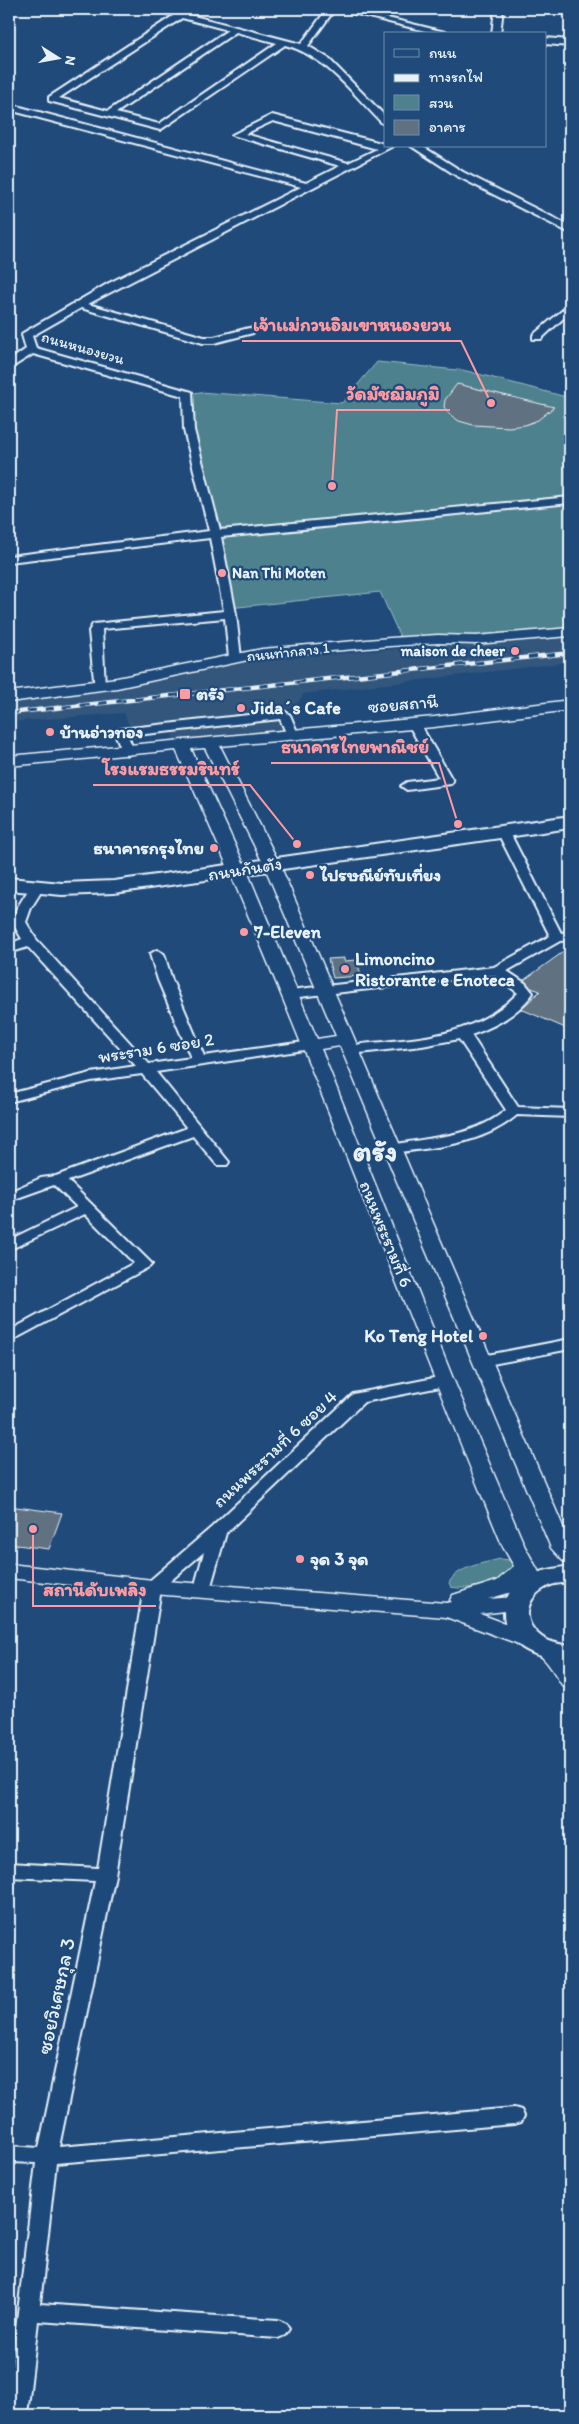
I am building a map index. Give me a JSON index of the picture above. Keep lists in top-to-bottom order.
{
  "streets": {
    "main road": ["ถนนกันตัง"],
    "street": [
      "ถนนหนองยวน",
      "ถนนท่ากลาง 1",
      "ซอยสถานี",
      "พระราม 6 ซอย 2",
      "ถนนพระรามที่ 6",
      "ถนนพระรามที่ 6 ซอย 4",
      "ซอยวิเศษกุล 3"
    ]
  },
  "crossings": [
    ["ถนนหนองยวน", "ถนนท่ากลาง 1"],
    ["ซอยสถานี", "ถนนพระรามที่ 6"],
    ["ถนนกันตัง", "ถนนพระรามที่ 6"],
    ["พระราม 6 ซอย 2", "ถนนพระรามที่ 6"],
    ["ถนนพระรามที่ 6", "ถนนพระรามที่ 6 ซอย 4"],
    ["ถนนพระรามที่ 6 ซอย 4", "ซอยวิเศษกุล 3"]
  ],
  "districts": ["ตรัง"],
  "places": {
    "other": [
      "เจ้าเเม่กวนอิมเขาหนองยวน",
      "วัดมัชฌิมภูมิ",
      "Nan Thi Moten",
      "maison de cheer",
      "Jida´s Cafe",
      "บ้านอ่าวทอง",
      "ธนาคารไทยพาณิชย์",
      "โรงแรมธรรมรินทร์",
      "ธนาคารกรุงไทย",
      "ไปรษณีย์ทับเที่ยง",
      "7-Eleven",
      "Limoncino Ristorante e Enoteca",
      "Ko Teng Hotel",
      "สถานีดับเพลิง",
      "จุด 3 จุด"
    ],
    "transit": ["ตรัง"]
  },
  "legend": [
    "ถนน",
    "ทางรถไฟ",
    "สวน",
    "อาคาร"
  ],
  "north": "right"
}
